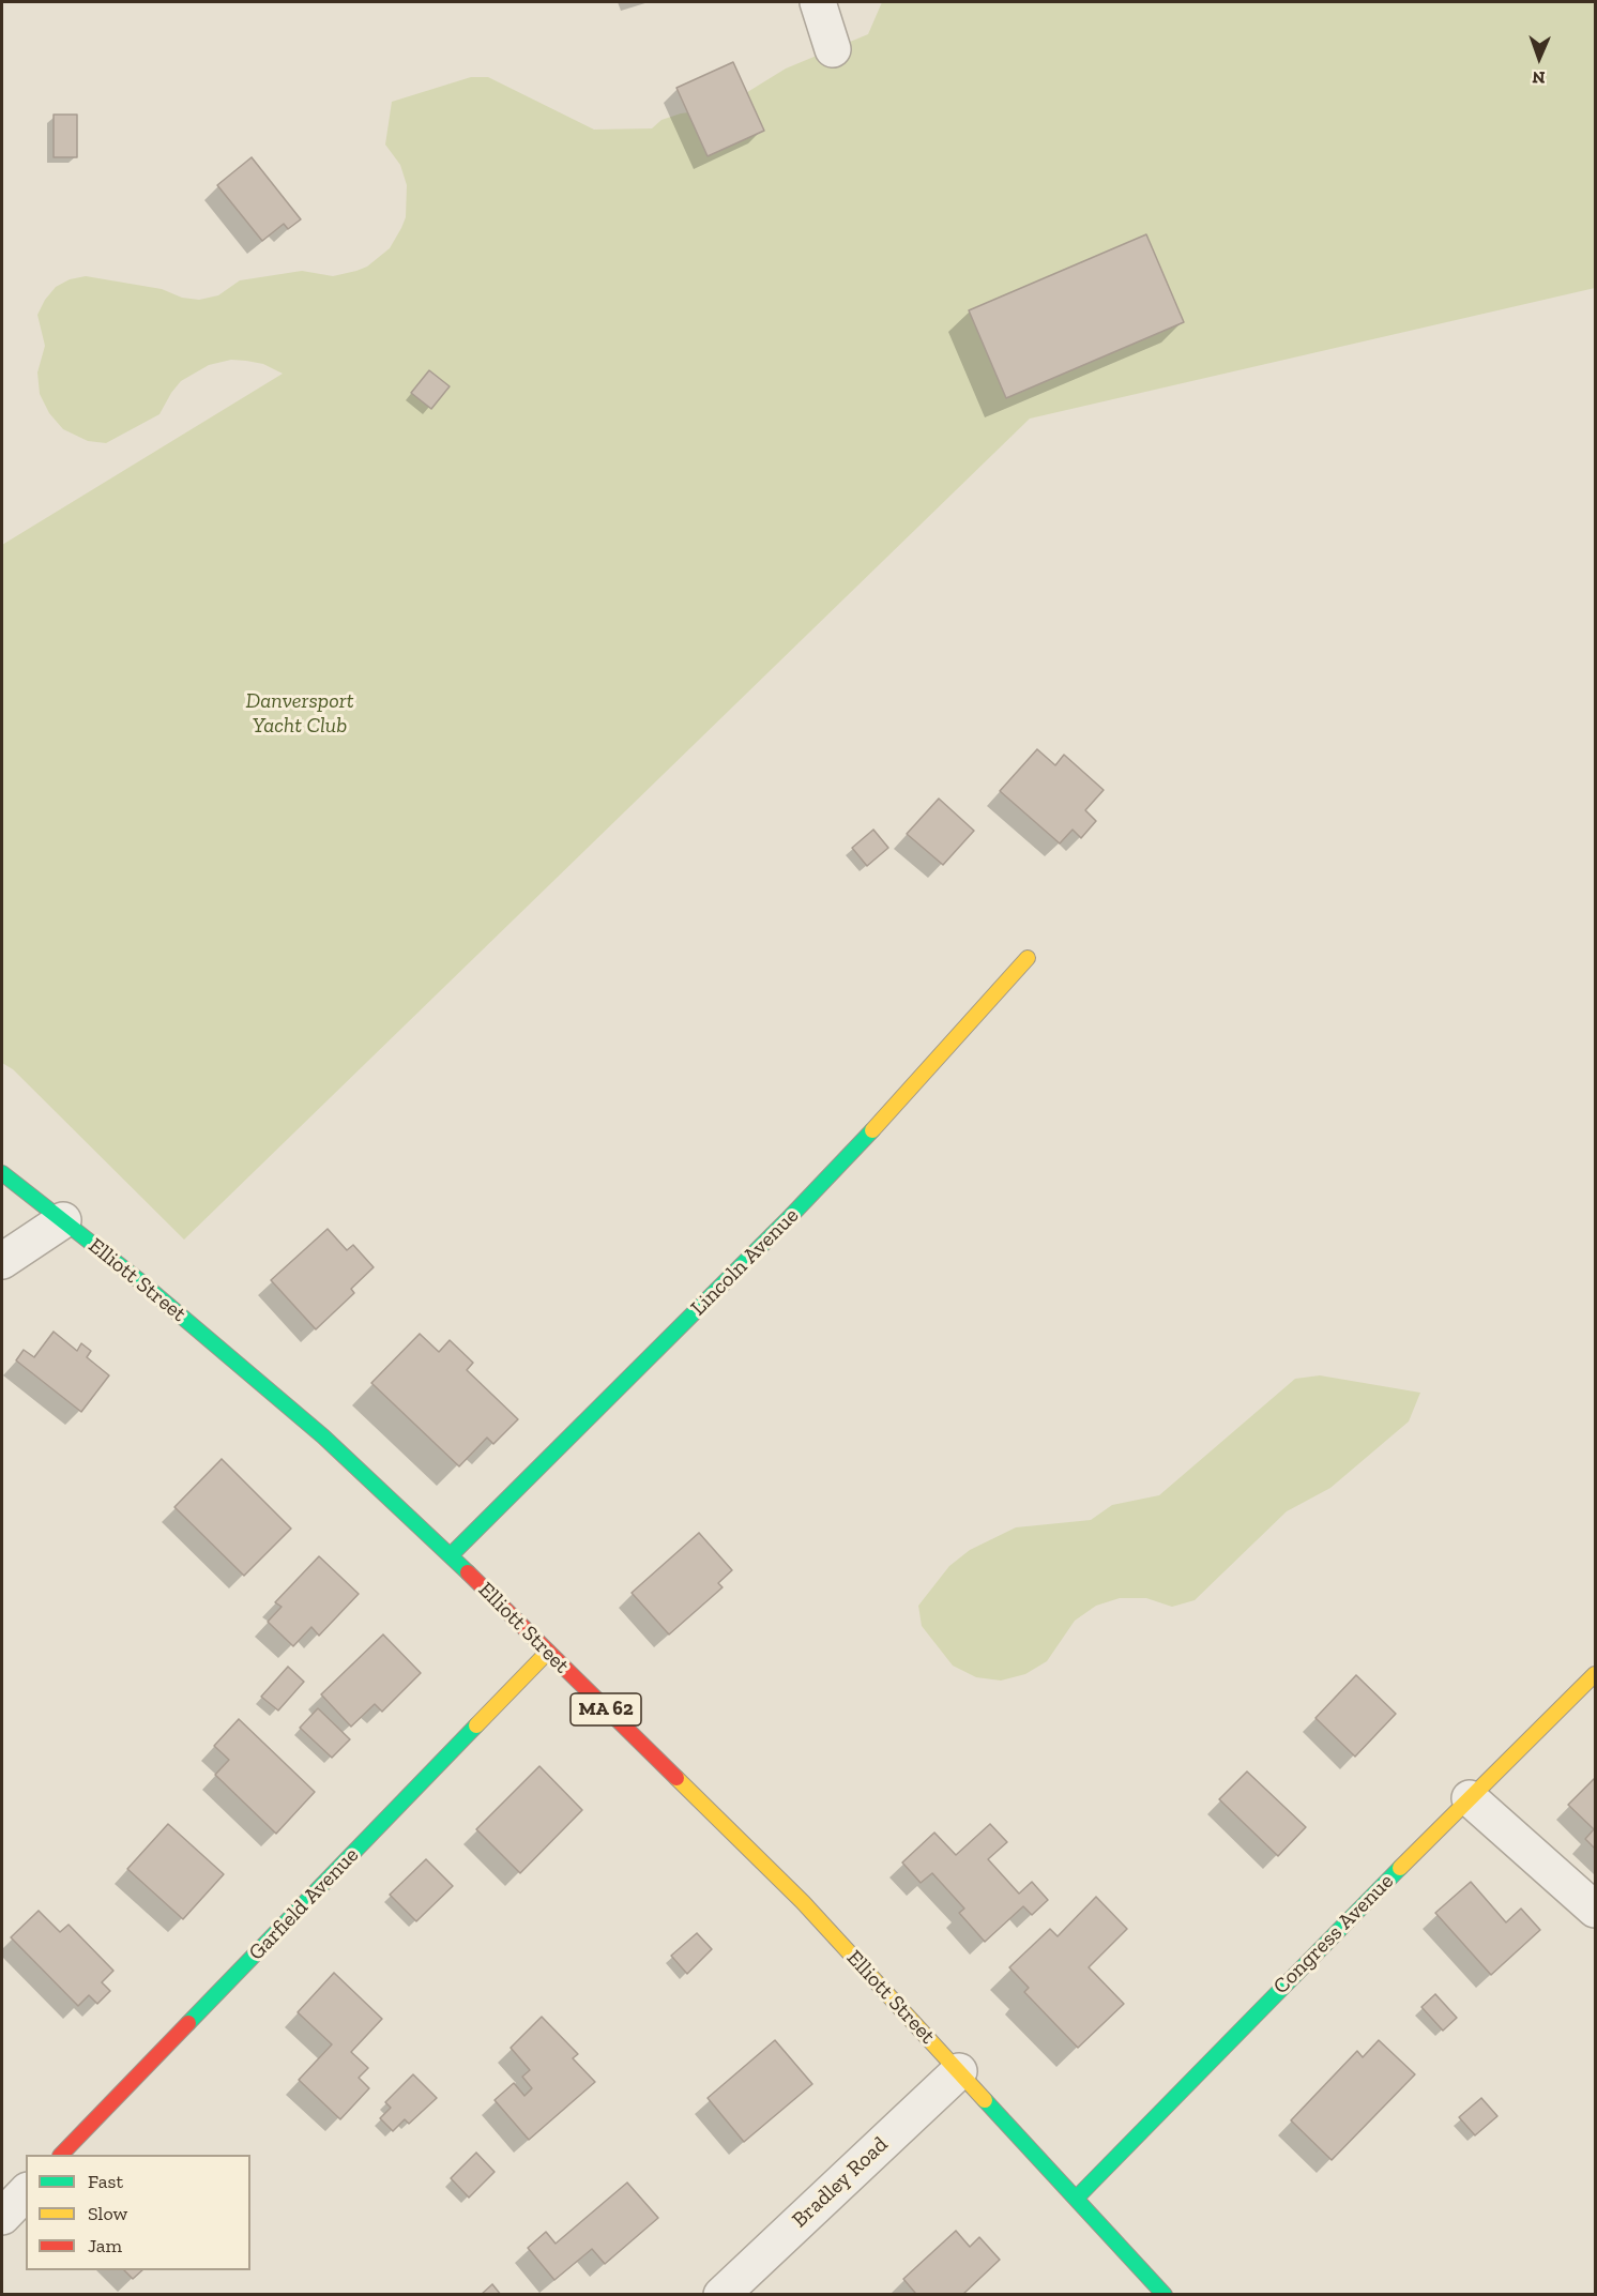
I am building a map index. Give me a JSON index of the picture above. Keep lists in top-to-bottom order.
{
  "streets": {
    "street": [
      "Lincoln Avenue",
      "Elliott Street",
      "MA 62",
      "Garfield Avenue",
      "Congress Avenue",
      "Bradley Road"
    ]
  },
  "crossings": [
    ["Lincoln Avenue", "Elliott Street"],
    ["Elliott Street", "Garfield Avenue"],
    ["Elliott Street", "Congress Avenue"],
    ["Elliott Street", "Bradley Road"]
  ],
  "parks": ["Danversport Yacht Club"],
  "legend": ["Fast", "Slow", "Jam"],
  "north": "bottom"
}
